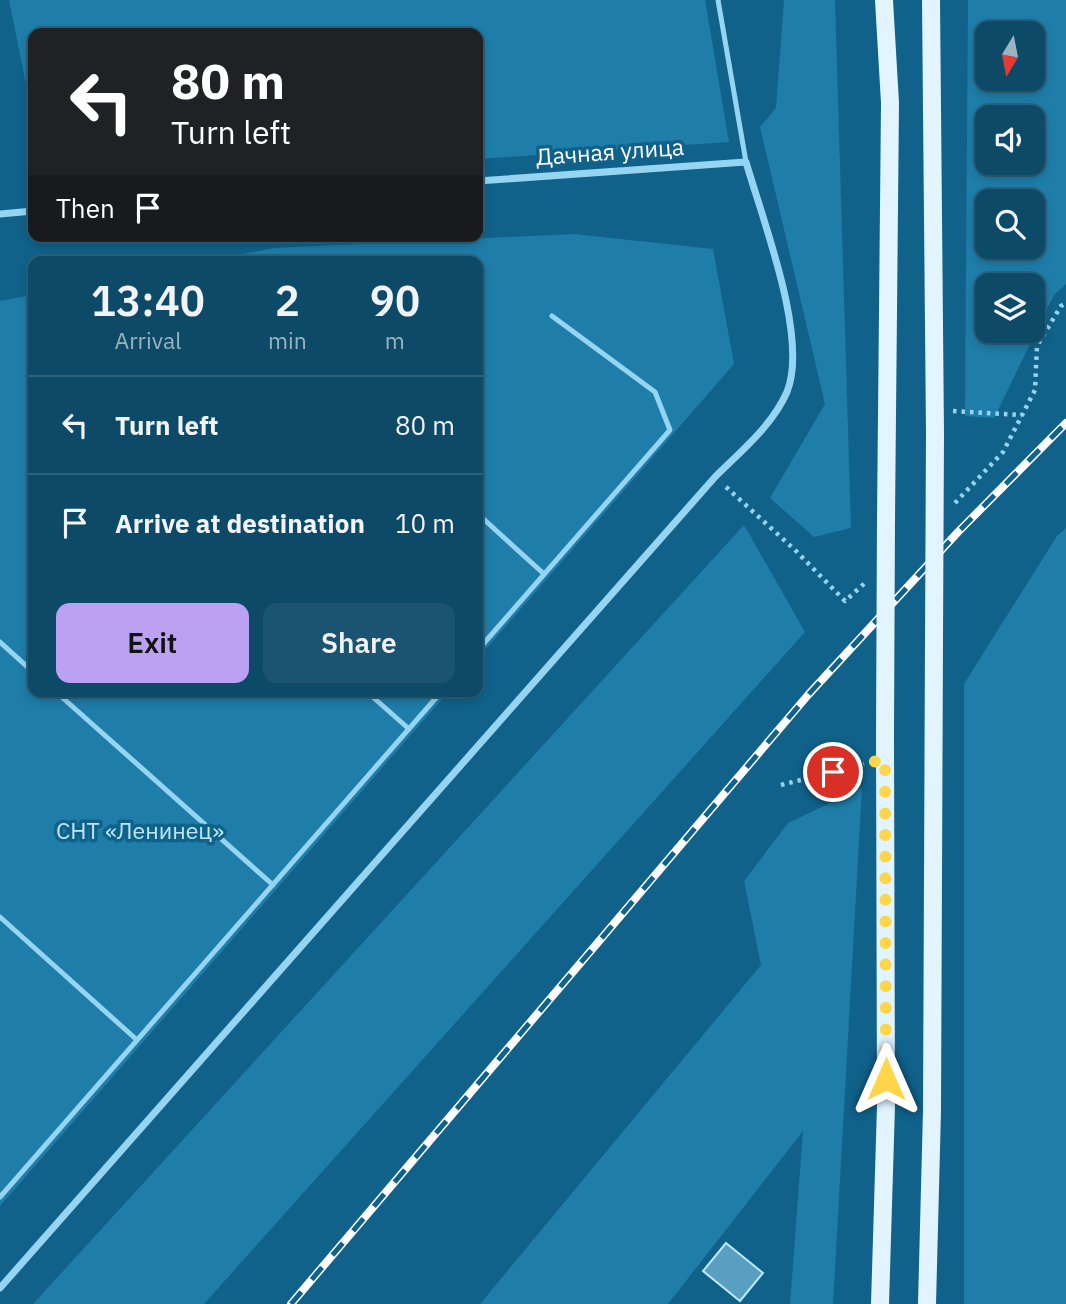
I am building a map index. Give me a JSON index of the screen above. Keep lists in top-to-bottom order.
{
  "streets": {
    "street": ["Дачная улица"]
  },
  "parks": ["СНТ «Ленинец»"],
  "north": "bottom",
  "page": {
    "turn": ["80 m", "Turn left"],
    "then": "Then",
    "eta": [
      "13:40",
      "Arrival",
      "2",
      "min",
      "90",
      "m"
    ],
    "list": [
      {
        "name": "Turn left",
        "value": "80 m"
      },
      {
        "name": "Arrive at destination",
        "value": "10 m"
      }
    ],
    "buttons": ["Exit", "Share"]
  }
}
